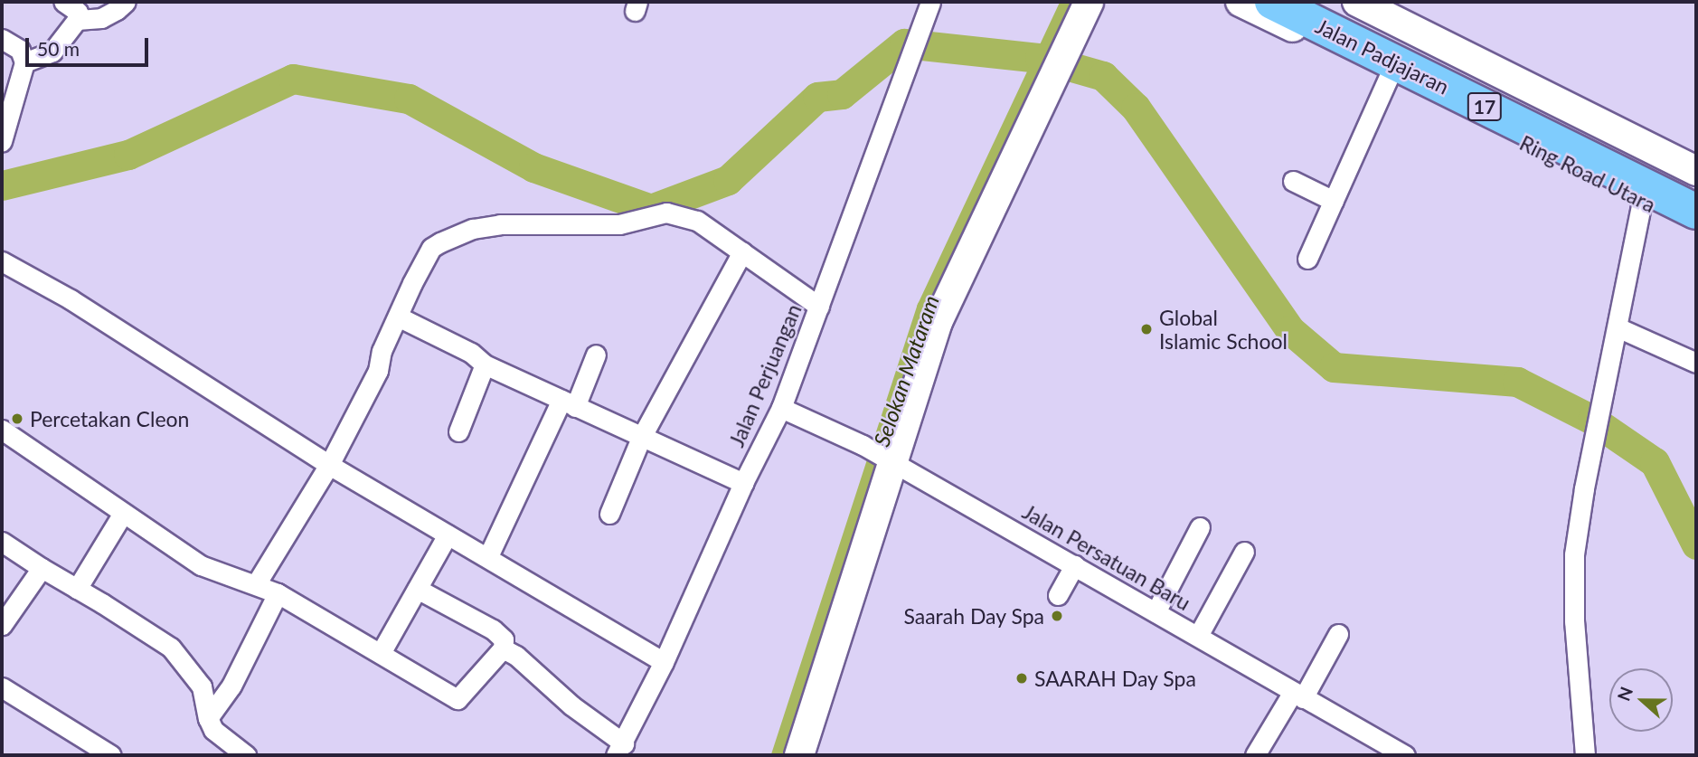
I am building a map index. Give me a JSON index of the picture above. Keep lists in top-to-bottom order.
{
  "streets": {
    "highway": ["Jalan Padjajaran", "17"],
    "street": ["Ring Road Utara", "Jalan Perjuangan", "Jalan Persatuan Baru"]
  },
  "crossings": [
    ["Jalan Padjajaran", "Ring Road Utara"],
    ["Jalan Perjuangan", "Jalan Persatuan Baru"]
  ],
  "water": ["Selokan Mataram"],
  "places": [
    "Global Islamic School",
    "Percetakan Cleon",
    "Saarah Day Spa",
    "SAARAH Day Spa"
  ],
  "scale_bar": "50 m",
  "north": "left"
}
